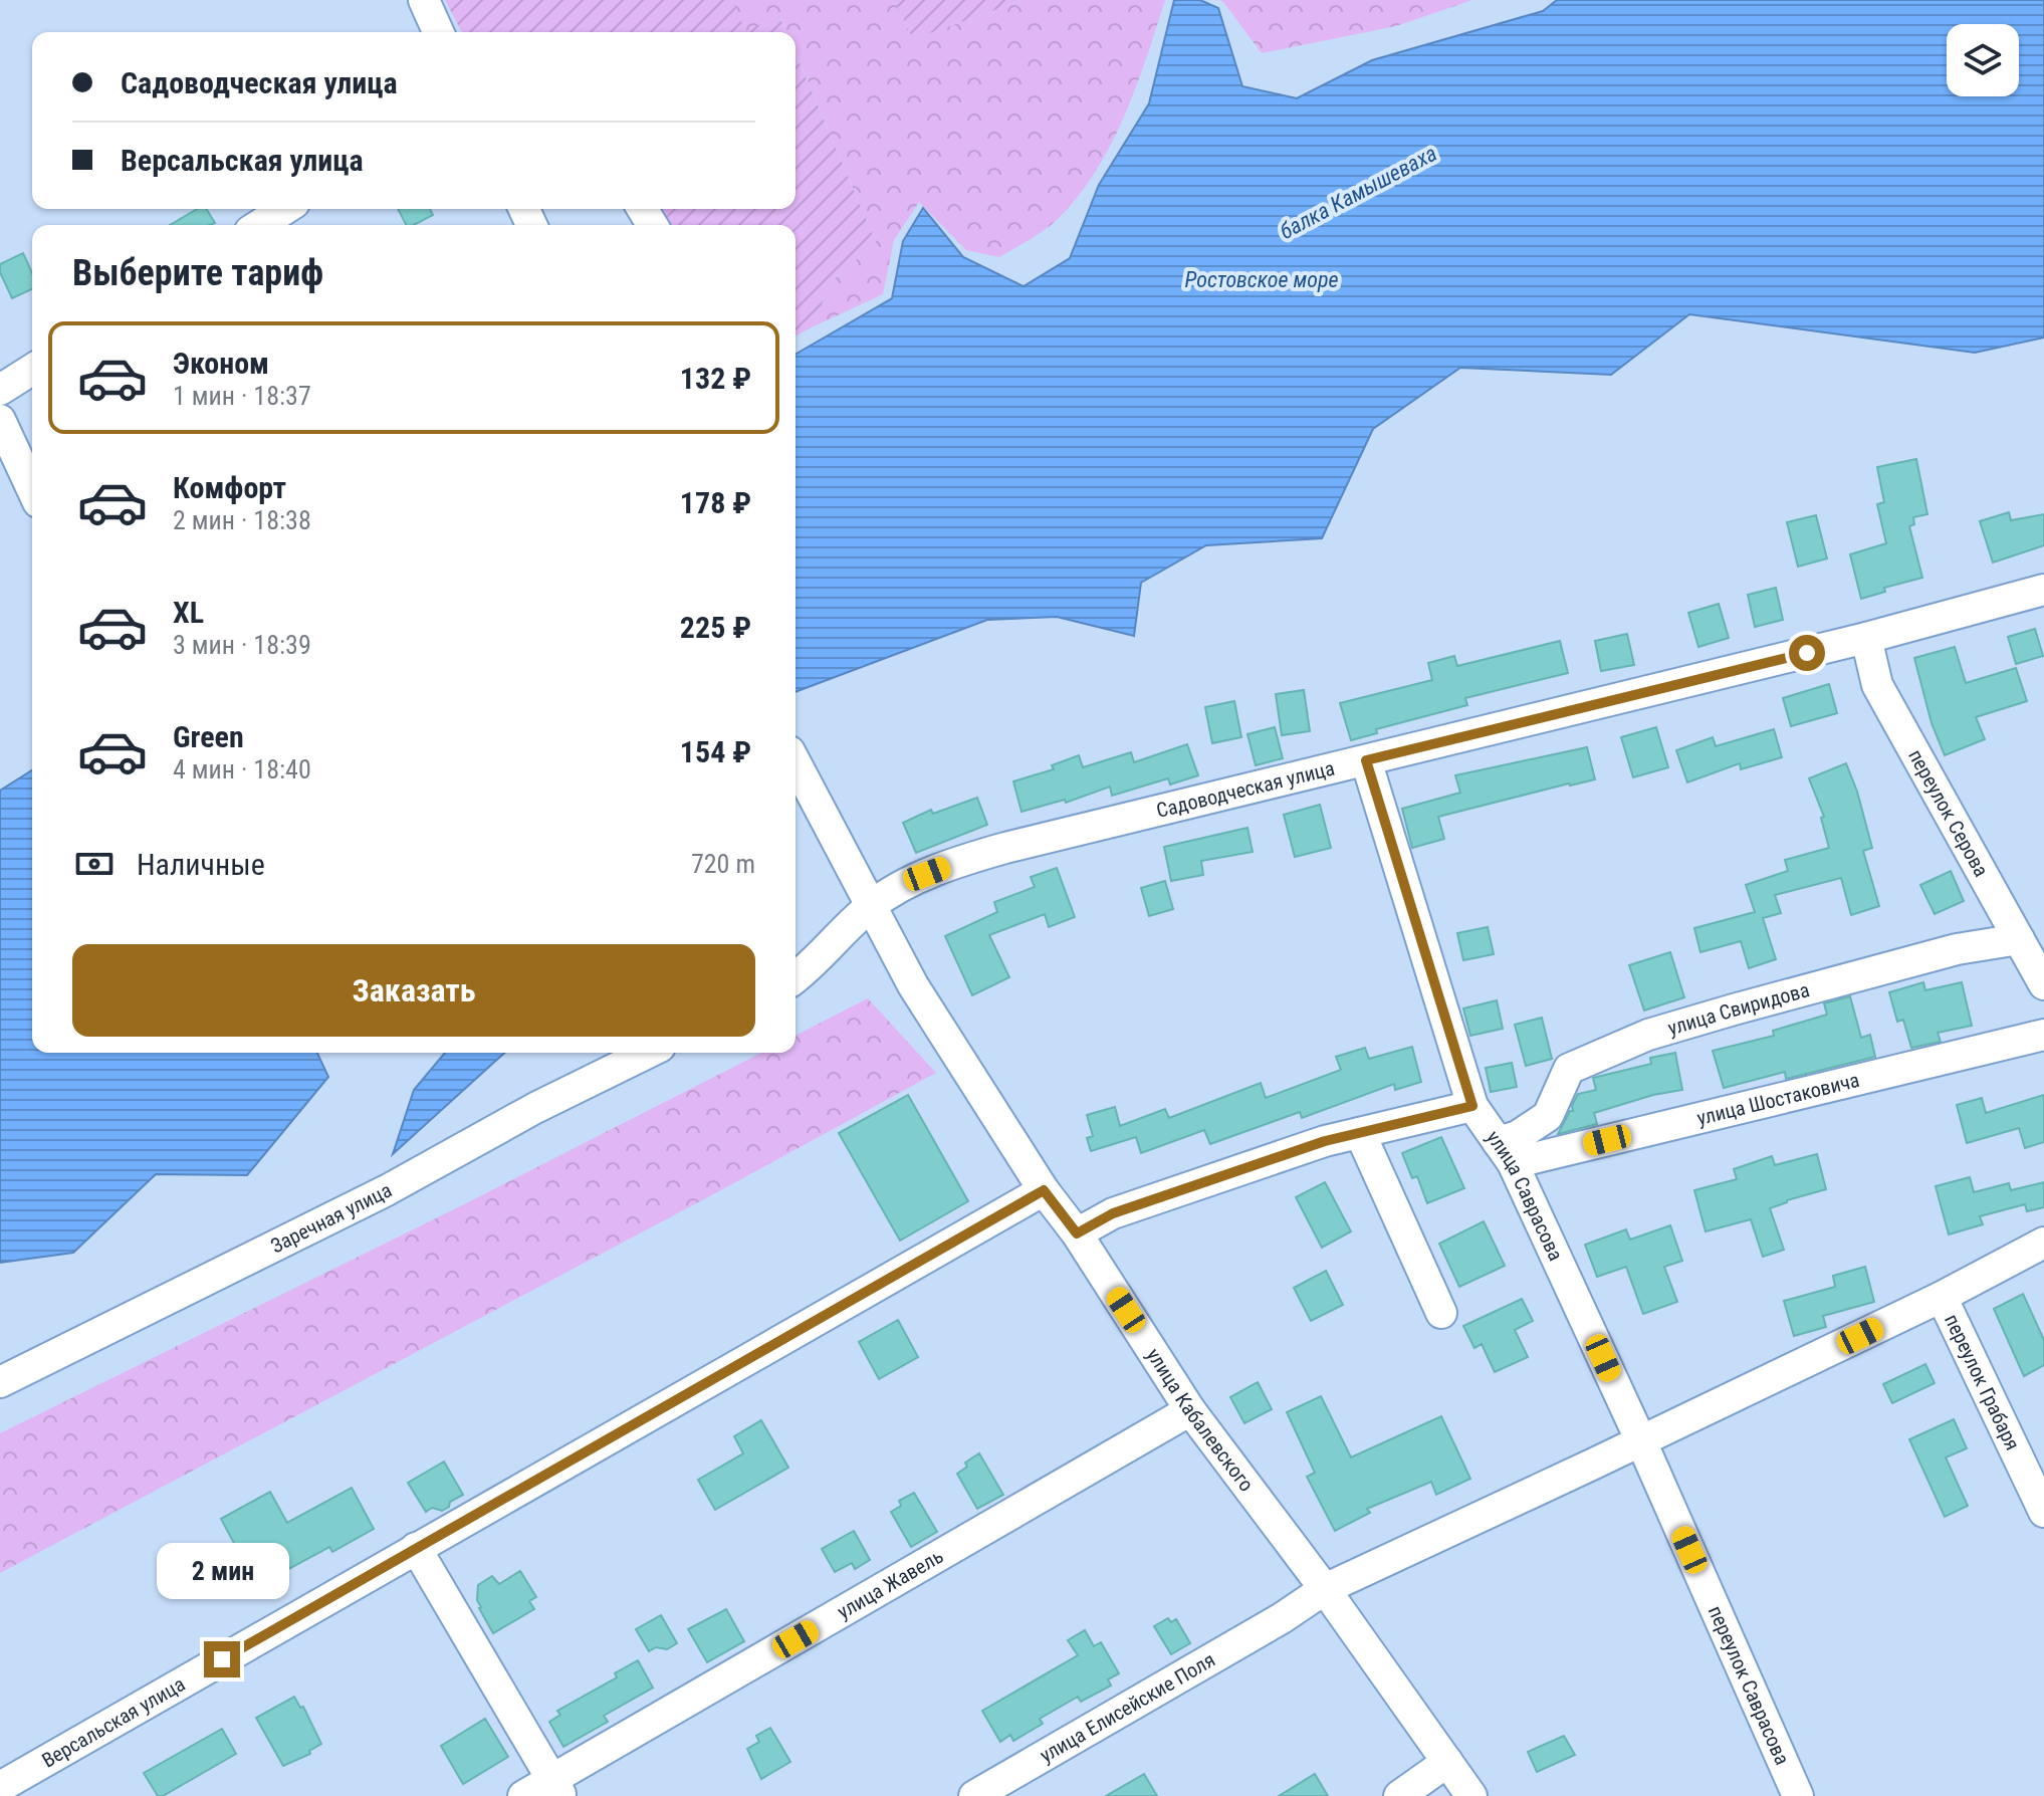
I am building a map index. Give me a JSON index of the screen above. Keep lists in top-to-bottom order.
{
  "streets": {
    "street": [
      "Садоводческая улица",
      "переулок Серова",
      "улица Свиридова",
      "улица Шостаковича",
      "улица Саврасова",
      "Заречная улица",
      "переулок Грабаря",
      "улица Кабалевского",
      "улица Жавель",
      "переулок Саврасова",
      "улица Елисейские Поля",
      "Версальская улица"
    ]
  },
  "crossings": [
    ["Садоводческая улица", "переулок Серова"],
    ["Садоводческая улица", "улица Саврасова"],
    ["Садоводческая улица", "улица Кабалевского"],
    ["переулок Серова", "улица Свиридова"],
    ["улица Свиридова", "улица Шостаковича"],
    ["улица Свиридова", "улица Саврасова"],
    ["улица Шостаковича", "улица Саврасова"],
    ["улица Саврасова", "переулок Саврасова"],
    ["улица Саврасова", "улица Елисейские Поля"],
    ["улица Кабалевского", "улица Жавель"],
    ["улица Кабалевского", "улица Елисейские Поля"],
    ["улица Кабалевского", "Версальская улица"],
    ["переулок Саврасова", "улица Елисейские Поля"]
  ],
  "water": ["балка Камышеваха", "Ростовское море"],
  "page": {
    "banner": ["Садоводческая улица", "Версальская улица"],
    "heading": "Выберите тариф",
    "list": [
      {
        "name": "Эконом",
        "note": "1 мин · 18:37",
        "value": "132 ₽"
      },
      {
        "name": "Комфорт",
        "note": "2 мин · 18:38",
        "value": "178 ₽"
      },
      {
        "name": "XL",
        "note": "3 мин · 18:39",
        "value": "225 ₽"
      },
      {
        "name": "Green",
        "note": "4 мин · 18:40",
        "value": "154 ₽"
      }
    ],
    "pay": ["Наличные", "720 m"],
    "buttons": "Заказать",
    "bubble": "2 мин"
  }
}
